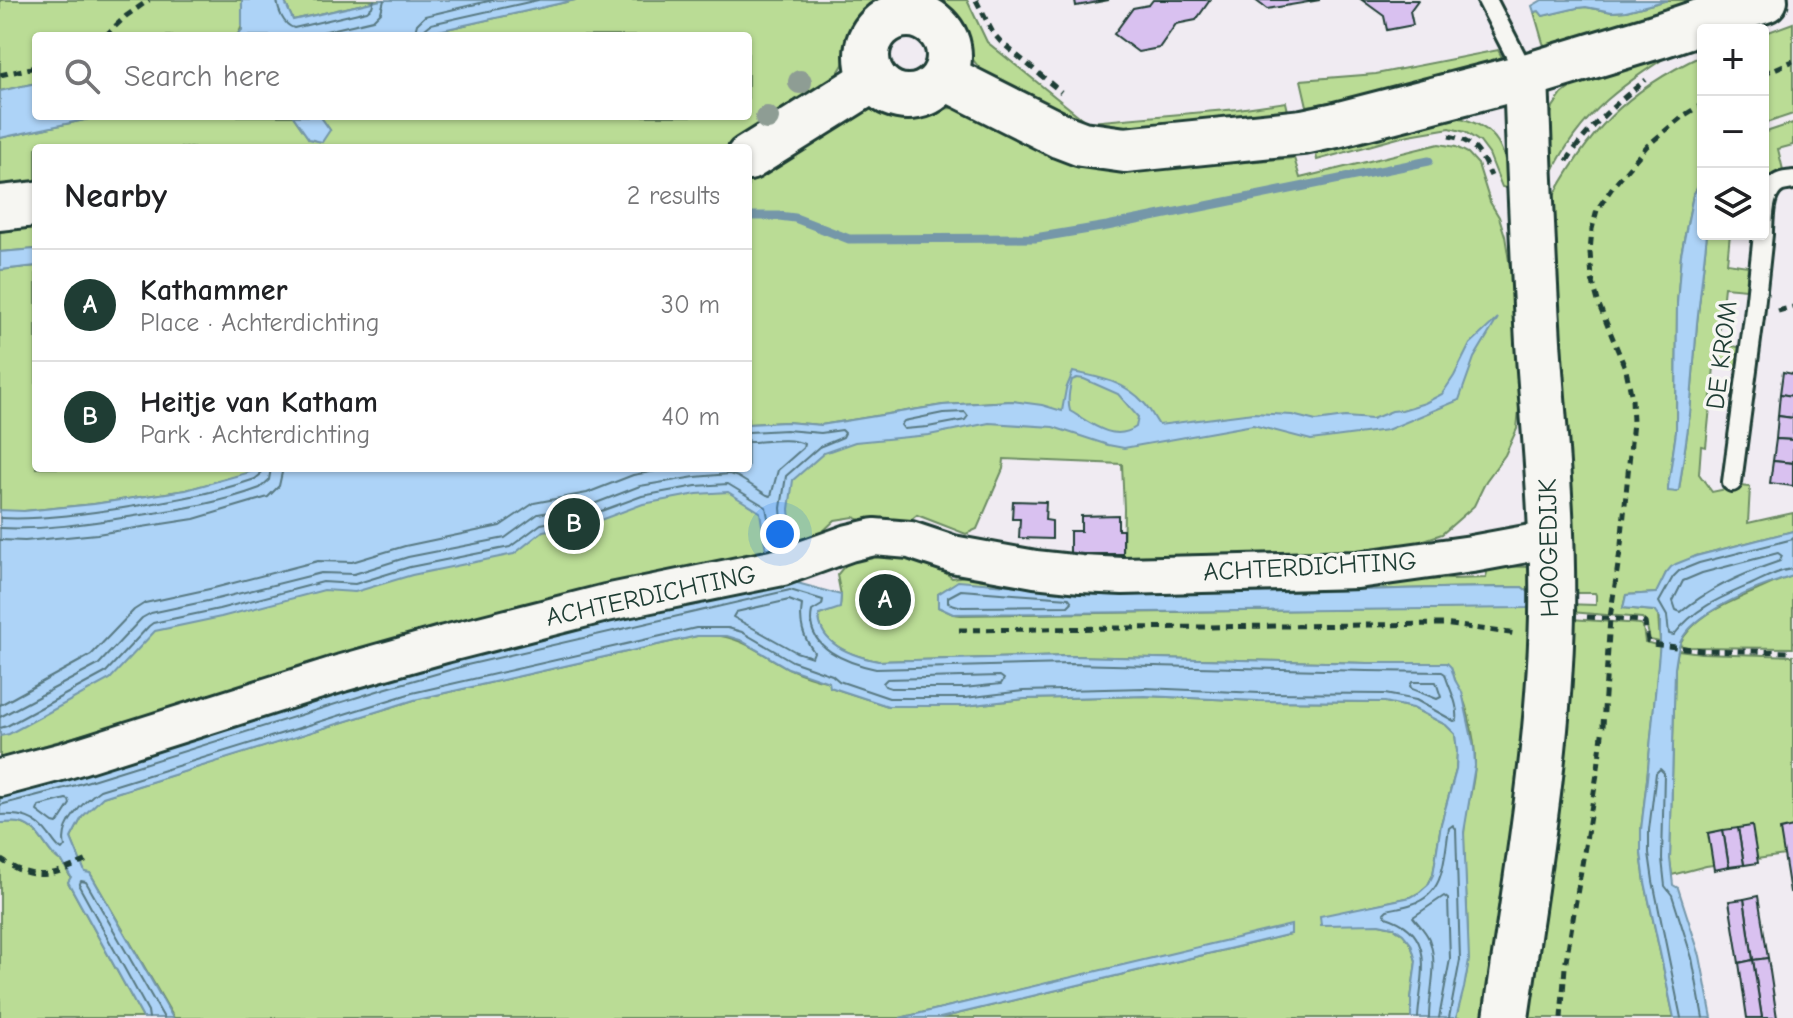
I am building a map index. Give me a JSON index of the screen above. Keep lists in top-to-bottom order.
{
  "streets": {
    "main road": ["HOOGEDIJK"],
    "street": ["ACHTERDICHTING"],
    "lane": ["DE KROM"]
  },
  "crossings": [
    ["HOOGEDIJK", "ACHTERDICHTING"]
  ],
  "page": {
    "map_buttons": ["+", "−"],
    "search": "Search here",
    "heading": ["Nearby", "2 results"],
    "list": [
      {
        "mark": "A",
        "name": "Kathammer",
        "note": "Place · Achterdichting",
        "value": "30 m"
      },
      {
        "mark": "B",
        "name": "Heitje van Katham",
        "note": "Park · Achterdichting",
        "value": "40 m"
      }
    ],
    "pins": ["B", "A"]
  }
}
